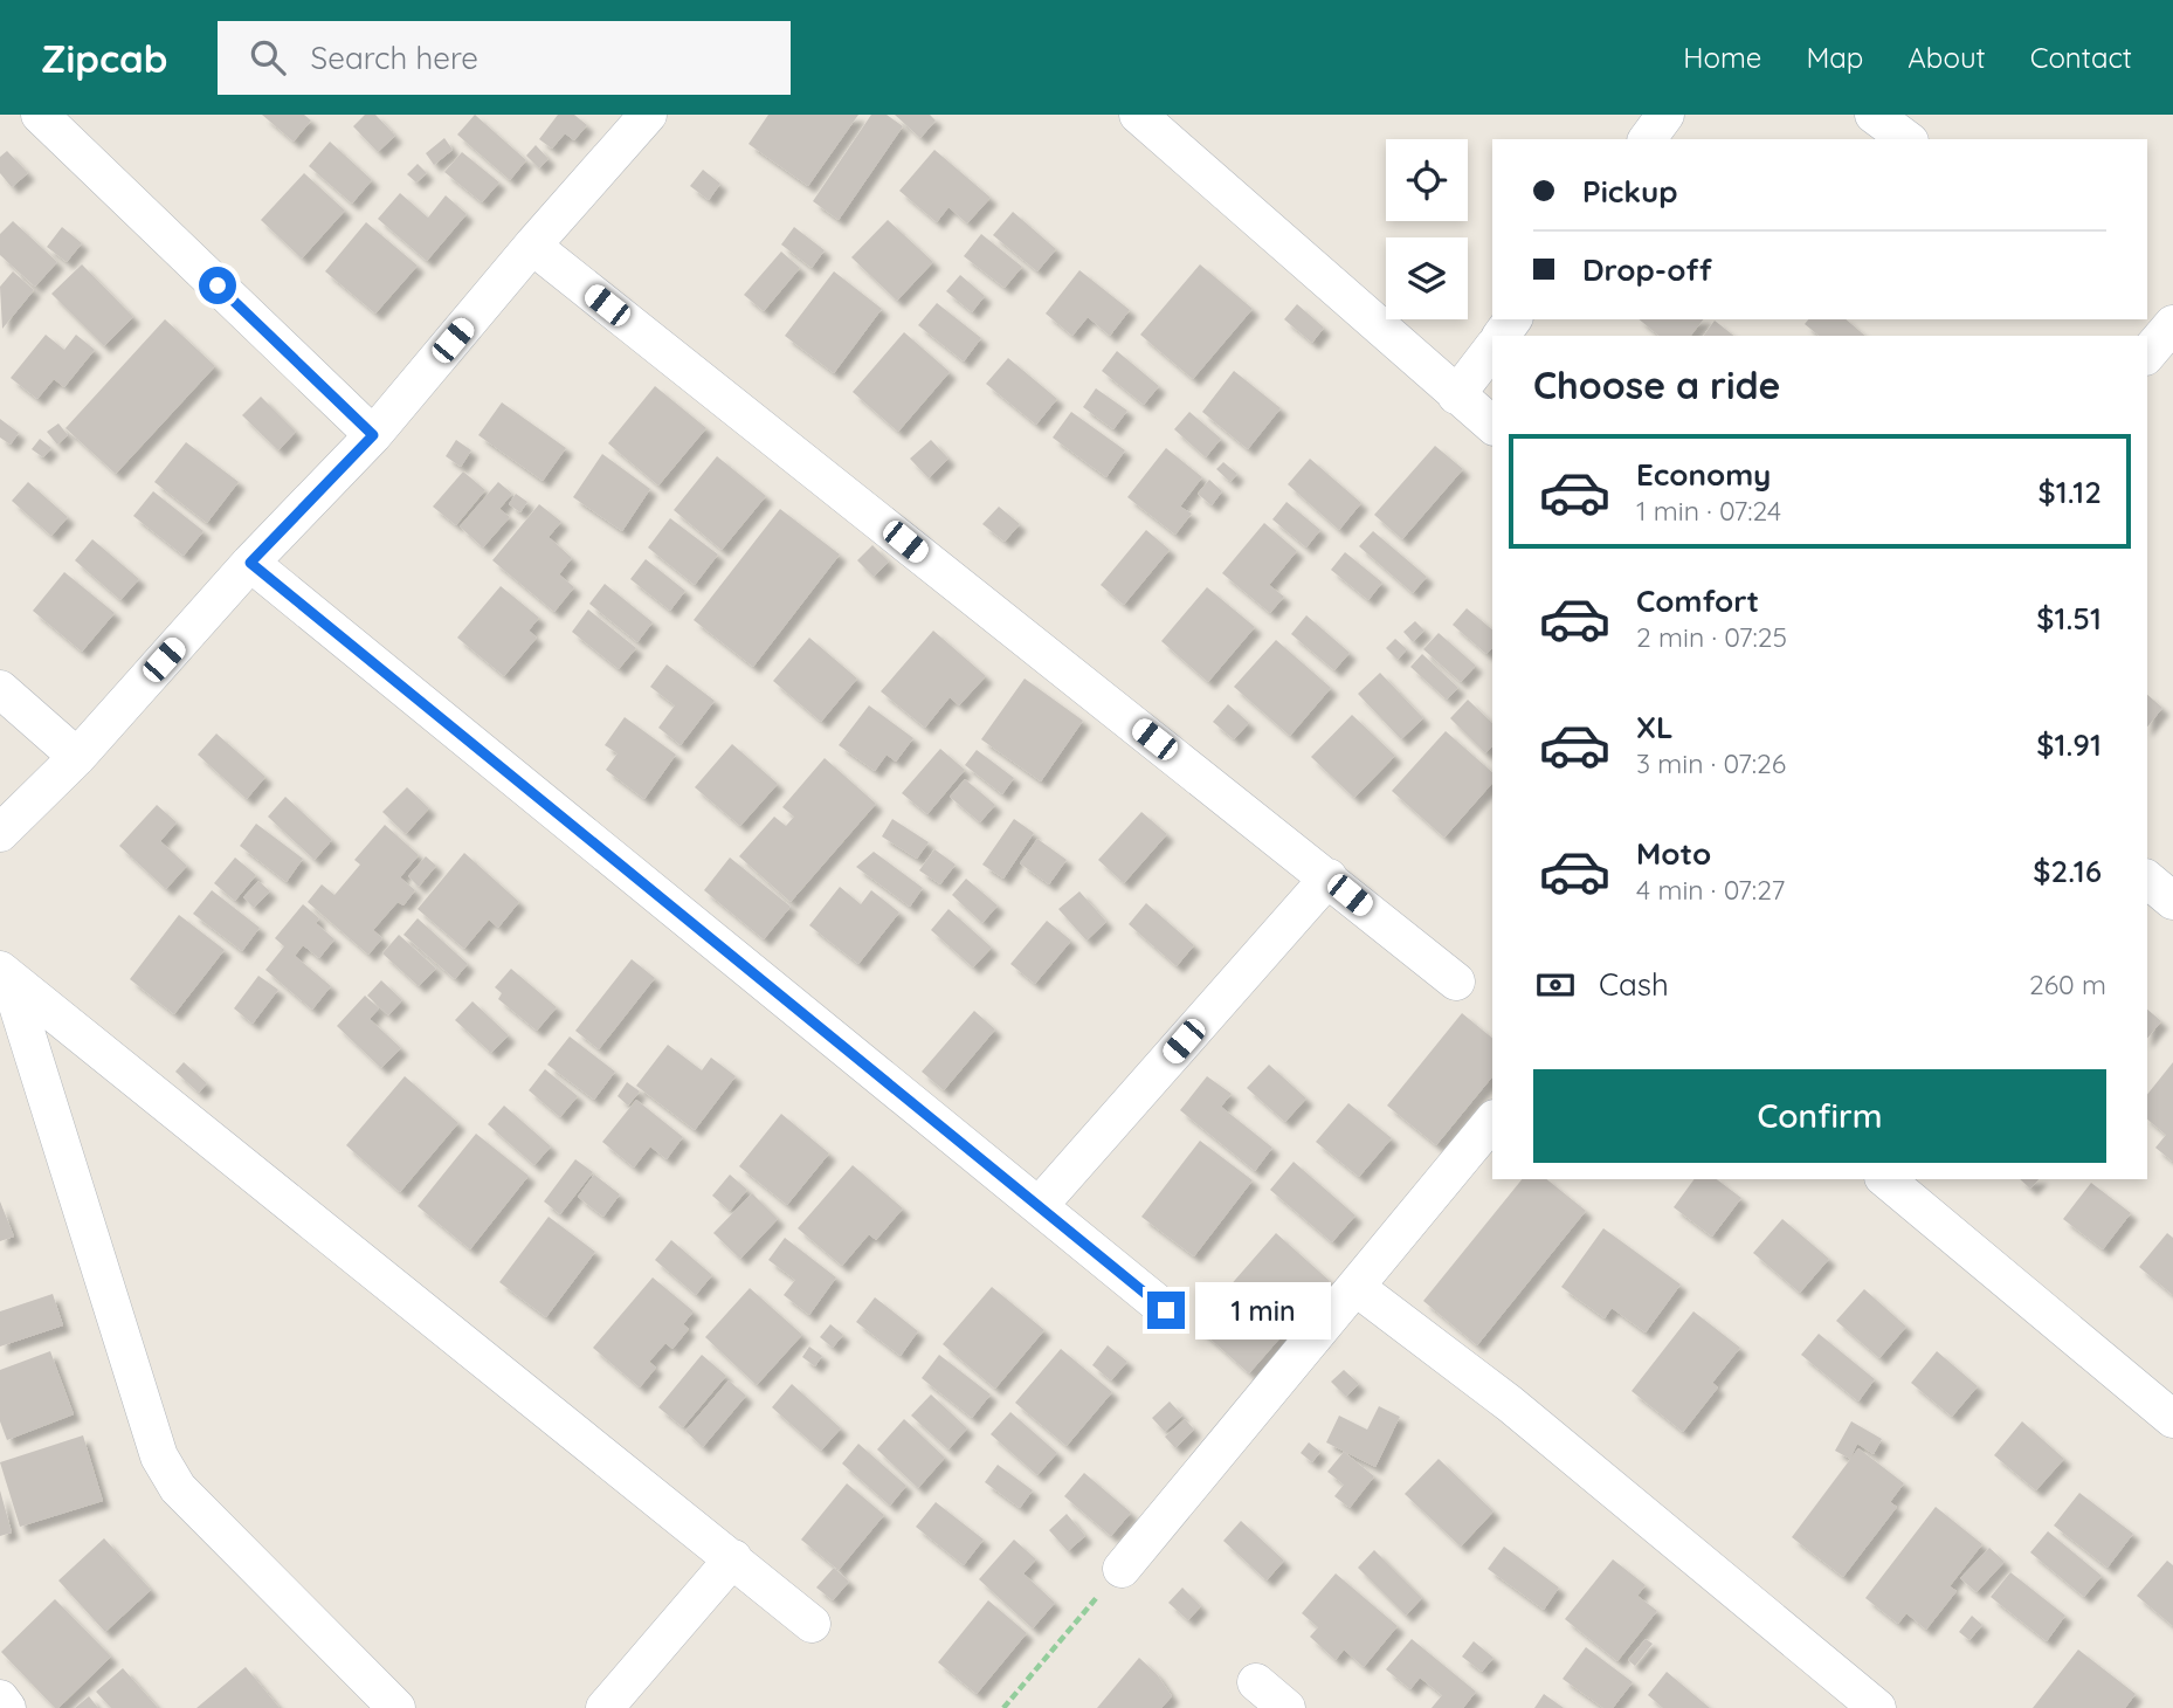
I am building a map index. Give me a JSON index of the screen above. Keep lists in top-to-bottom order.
{
  "page": {
    "header": "Zipcab",
    "search": "Search here",
    "nav": [
      "Home",
      "Map",
      "About",
      "Contact"
    ],
    "banner": ["Pickup", "Drop-off"],
    "heading": "Choose a ride",
    "list": [
      {
        "name": "Economy",
        "note": "1 min · 07:24",
        "value": "$1.12"
      },
      {
        "name": "Comfort",
        "note": "2 min · 07:25",
        "value": "$1.51"
      },
      {
        "name": "XL",
        "note": "3 min · 07:26",
        "value": "$1.91"
      },
      {
        "name": "Moto",
        "note": "4 min · 07:27",
        "value": "$2.16"
      }
    ],
    "pay": ["Cash", "260 m"],
    "buttons": "Confirm",
    "bubble": "1 min"
  }
}
